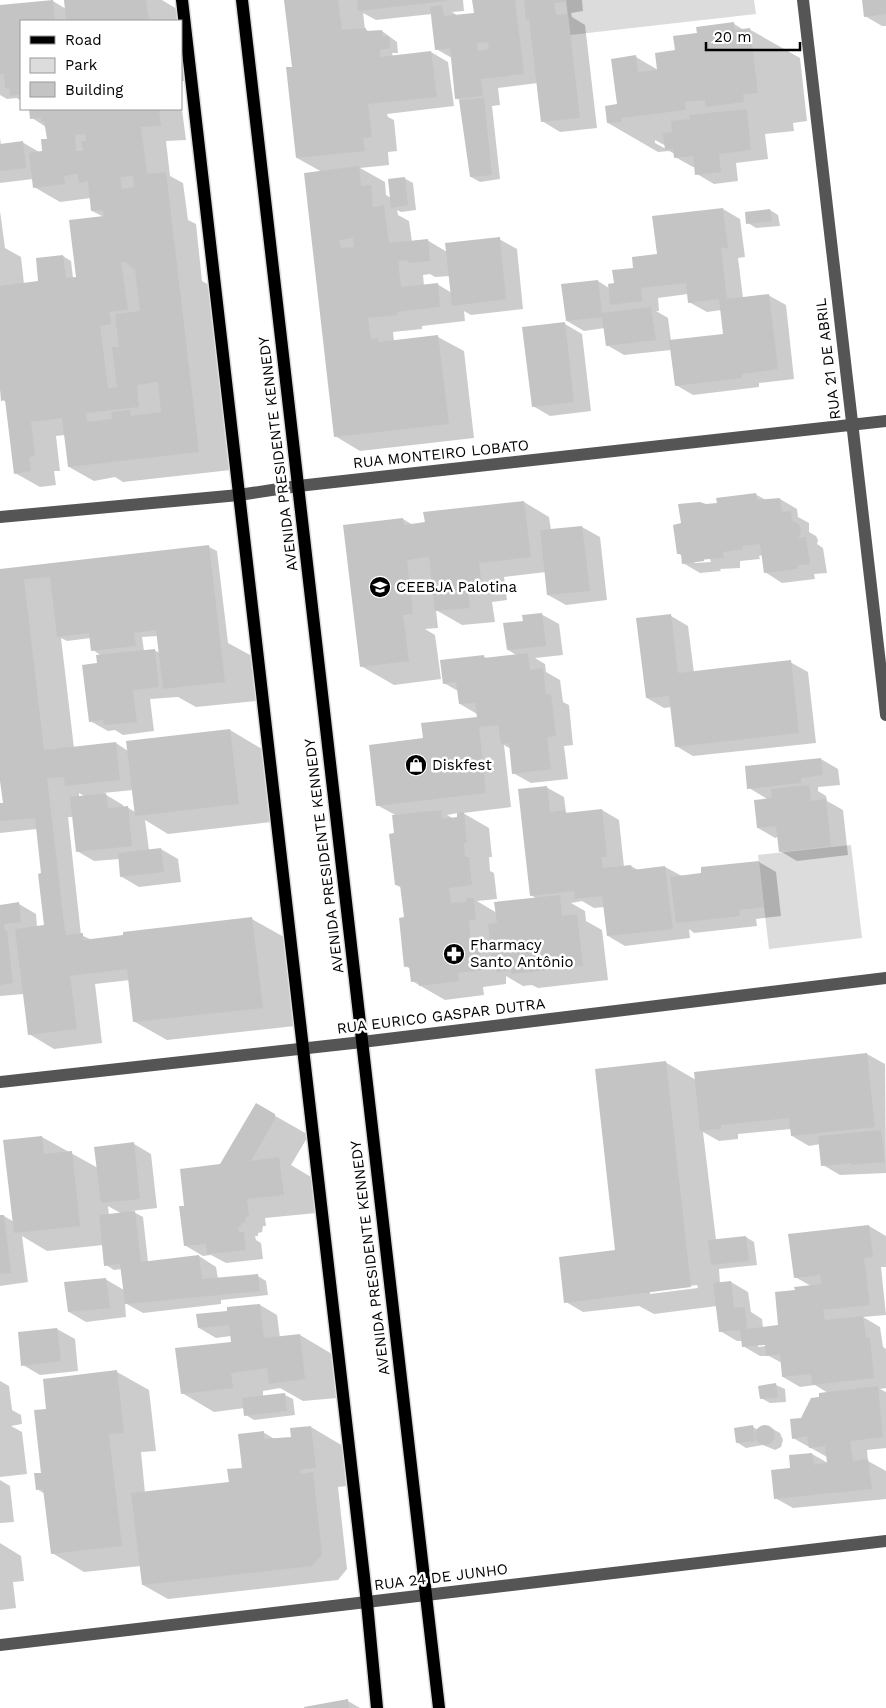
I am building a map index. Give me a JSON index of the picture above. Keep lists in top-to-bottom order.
{
  "streets": {
    "main road": ["AVENIDA PRESIDENTE KENNEDY"],
    "street": [
      "RUA 21 DE ABRIL",
      "RUA MONTEIRO LOBATO",
      "RUA EURICO GASPAR DUTRA",
      "RUA 24 DE JUNHO"
    ]
  },
  "crossings": [
    ["RUA 21 DE ABRIL", "RUA MONTEIRO LOBATO"],
    ["AVENIDA PRESIDENTE KENNEDY", "RUA MONTEIRO LOBATO"],
    ["AVENIDA PRESIDENTE KENNEDY", "RUA EURICO GASPAR DUTRA"],
    ["AVENIDA PRESIDENTE KENNEDY", "RUA 24 DE JUNHO"]
  ],
  "places": {
    "school or university": ["CEEBJA Palotina"],
    "shop": ["Diskfest"],
    "pharmacy": ["Fharmacy Santo Antônio"]
  },
  "legend": ["Road", "Park", "Building"],
  "scale_bar": "20 m"
}
